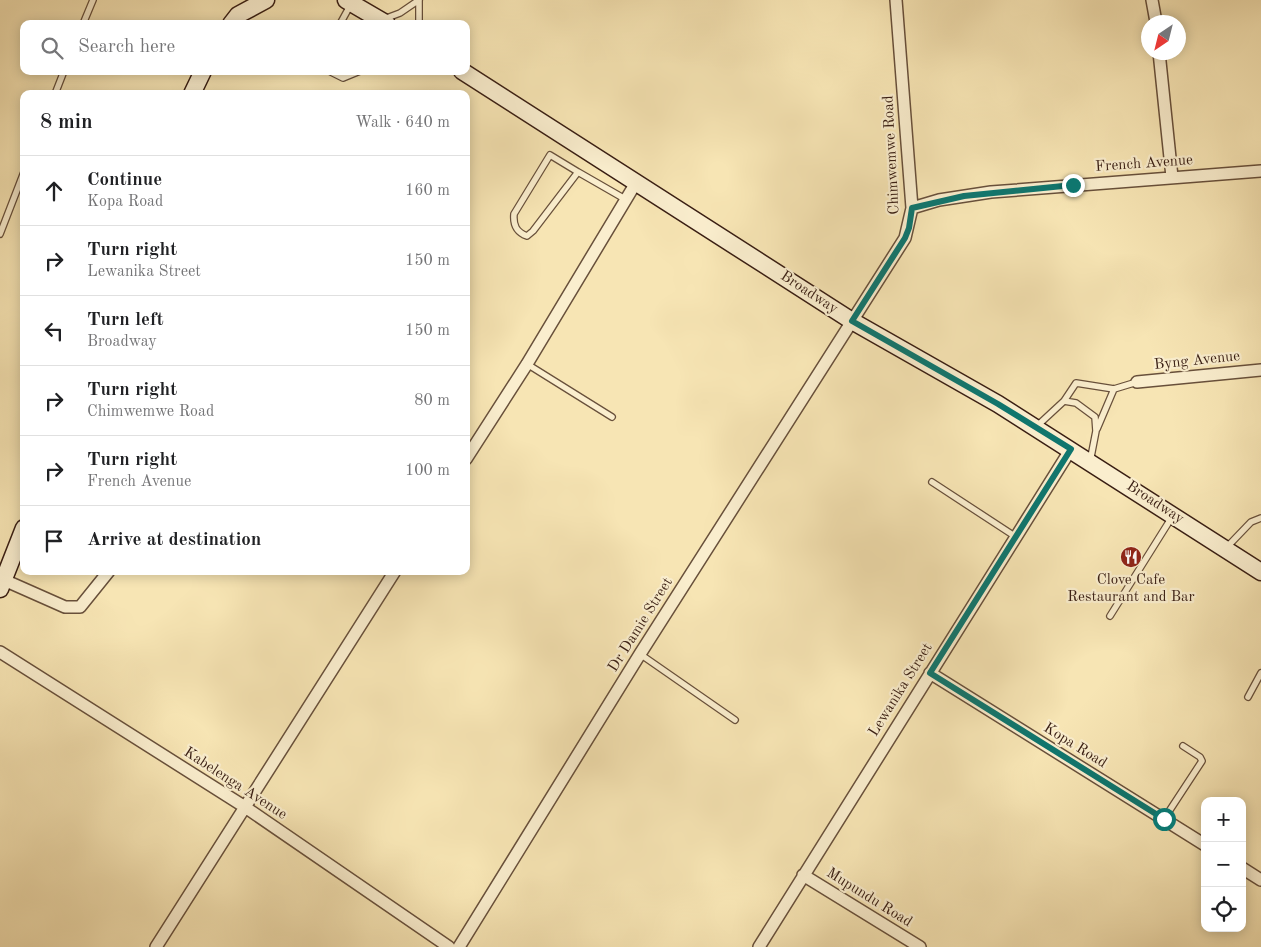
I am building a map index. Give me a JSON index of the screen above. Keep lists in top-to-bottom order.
{
  "streets": {
    "main road": ["Broadway"],
    "street": [
      "Chimwemwe Road",
      "French Avenue",
      "Byng Avenue",
      "Dr Damie Street",
      "Lewanika Street",
      "Kopa Road",
      "Kabelenga Avenue",
      "Mupundu Road"
    ]
  },
  "crossings": [
    ["Chimwemwe Road", "French Avenue"],
    ["Chimwemwe Road", "Broadway"],
    ["Chimwemwe Road", "Dr Damie Street"],
    ["Broadway", "Dr Damie Street"],
    ["Broadway", "Lewanika Street"],
    ["Lewanika Street", "Kopa Road"],
    ["Lewanika Street", "Mupundu Road"]
  ],
  "places": {
    "restaurant": ["Clove Cafe Restaurant and Bar"]
  },
  "north": "bottom left",
  "page": {
    "search": "Search here",
    "heading": ["8 min", "Walk · 640 m"],
    "list": [
      ["Continue", "Kopa Road", "160 m"],
      ["Turn right", "Lewanika Street", "150 m"],
      ["Turn left", "Broadway", "150 m"],
      ["Turn right", "Chimwemwe Road", "80 m"],
      ["Turn right", "French Avenue", "100 m"],
      "Arrive at destination"
    ],
    "map_buttons": ["+", "−"]
  }
}
